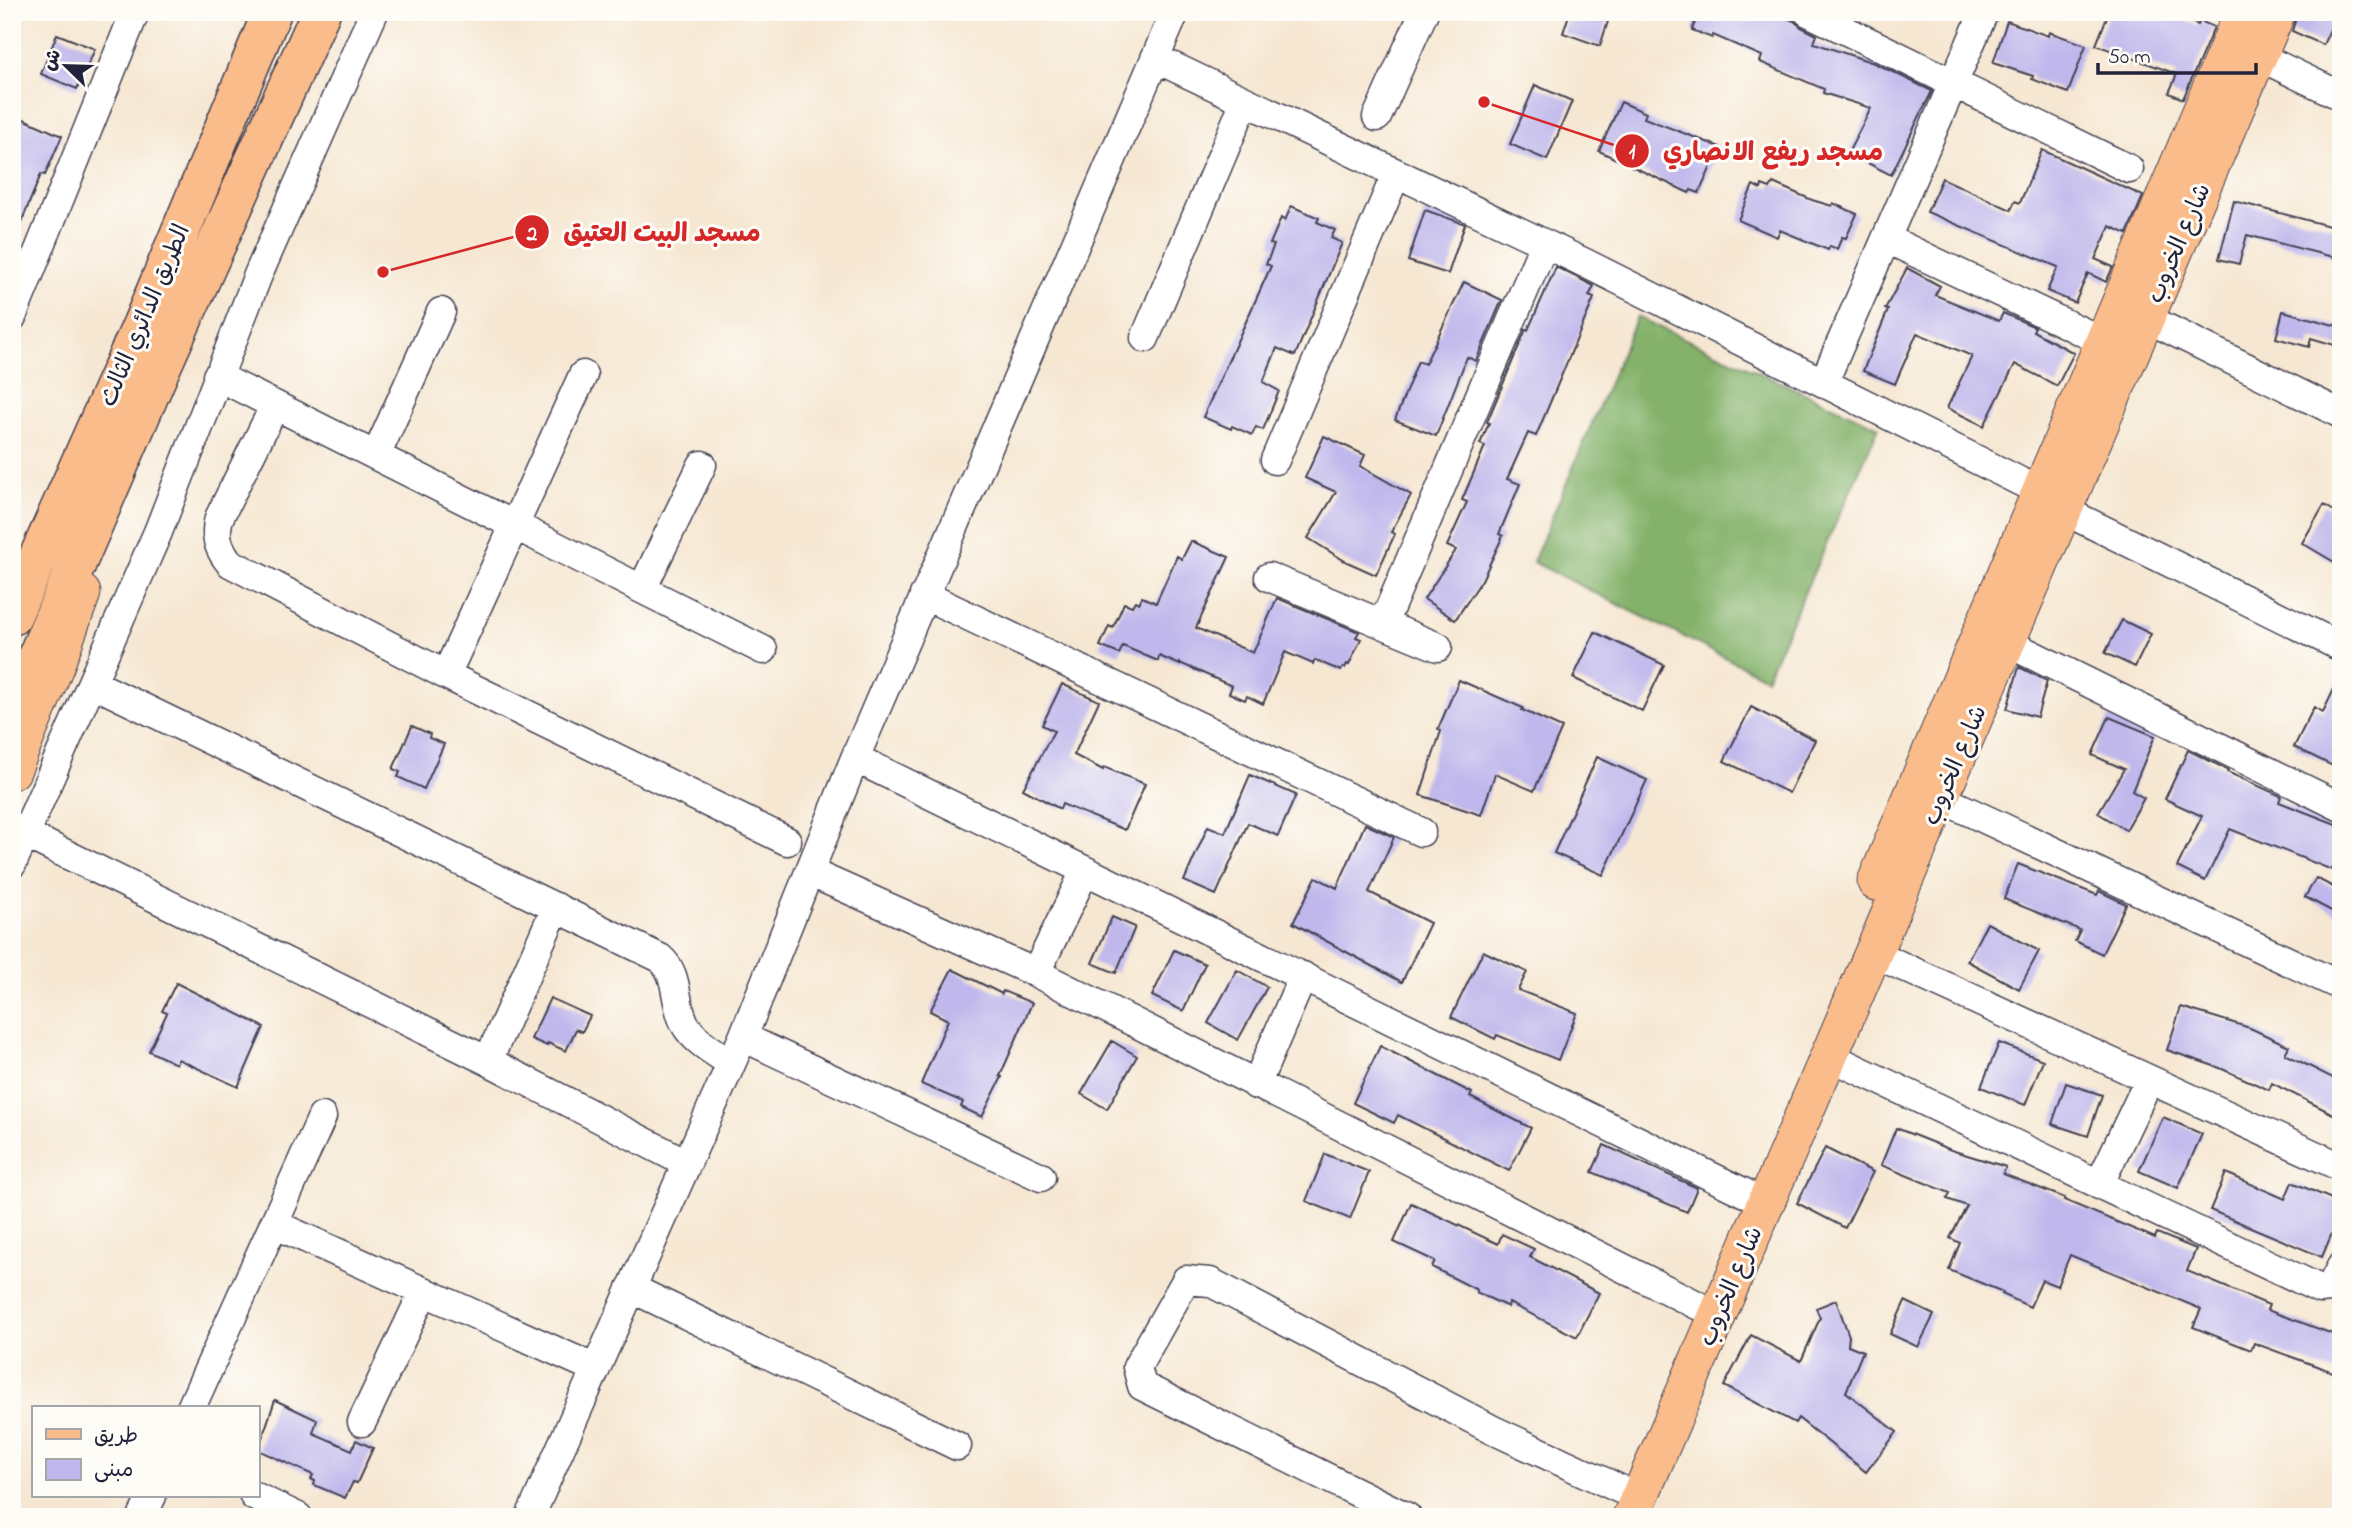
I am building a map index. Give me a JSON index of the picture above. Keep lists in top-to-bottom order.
{
  "streets": {
    "highway": ["الطريق الدائري الثالث"],
    "main road": ["شارع الخروب"]
  },
  "places": ["مسجد ريفع الانصاري", "مسجد البيت العتيق"],
  "legend": ["طريق", "مبنى"],
  "scale_bar": "50 m",
  "north": "top left"
}
